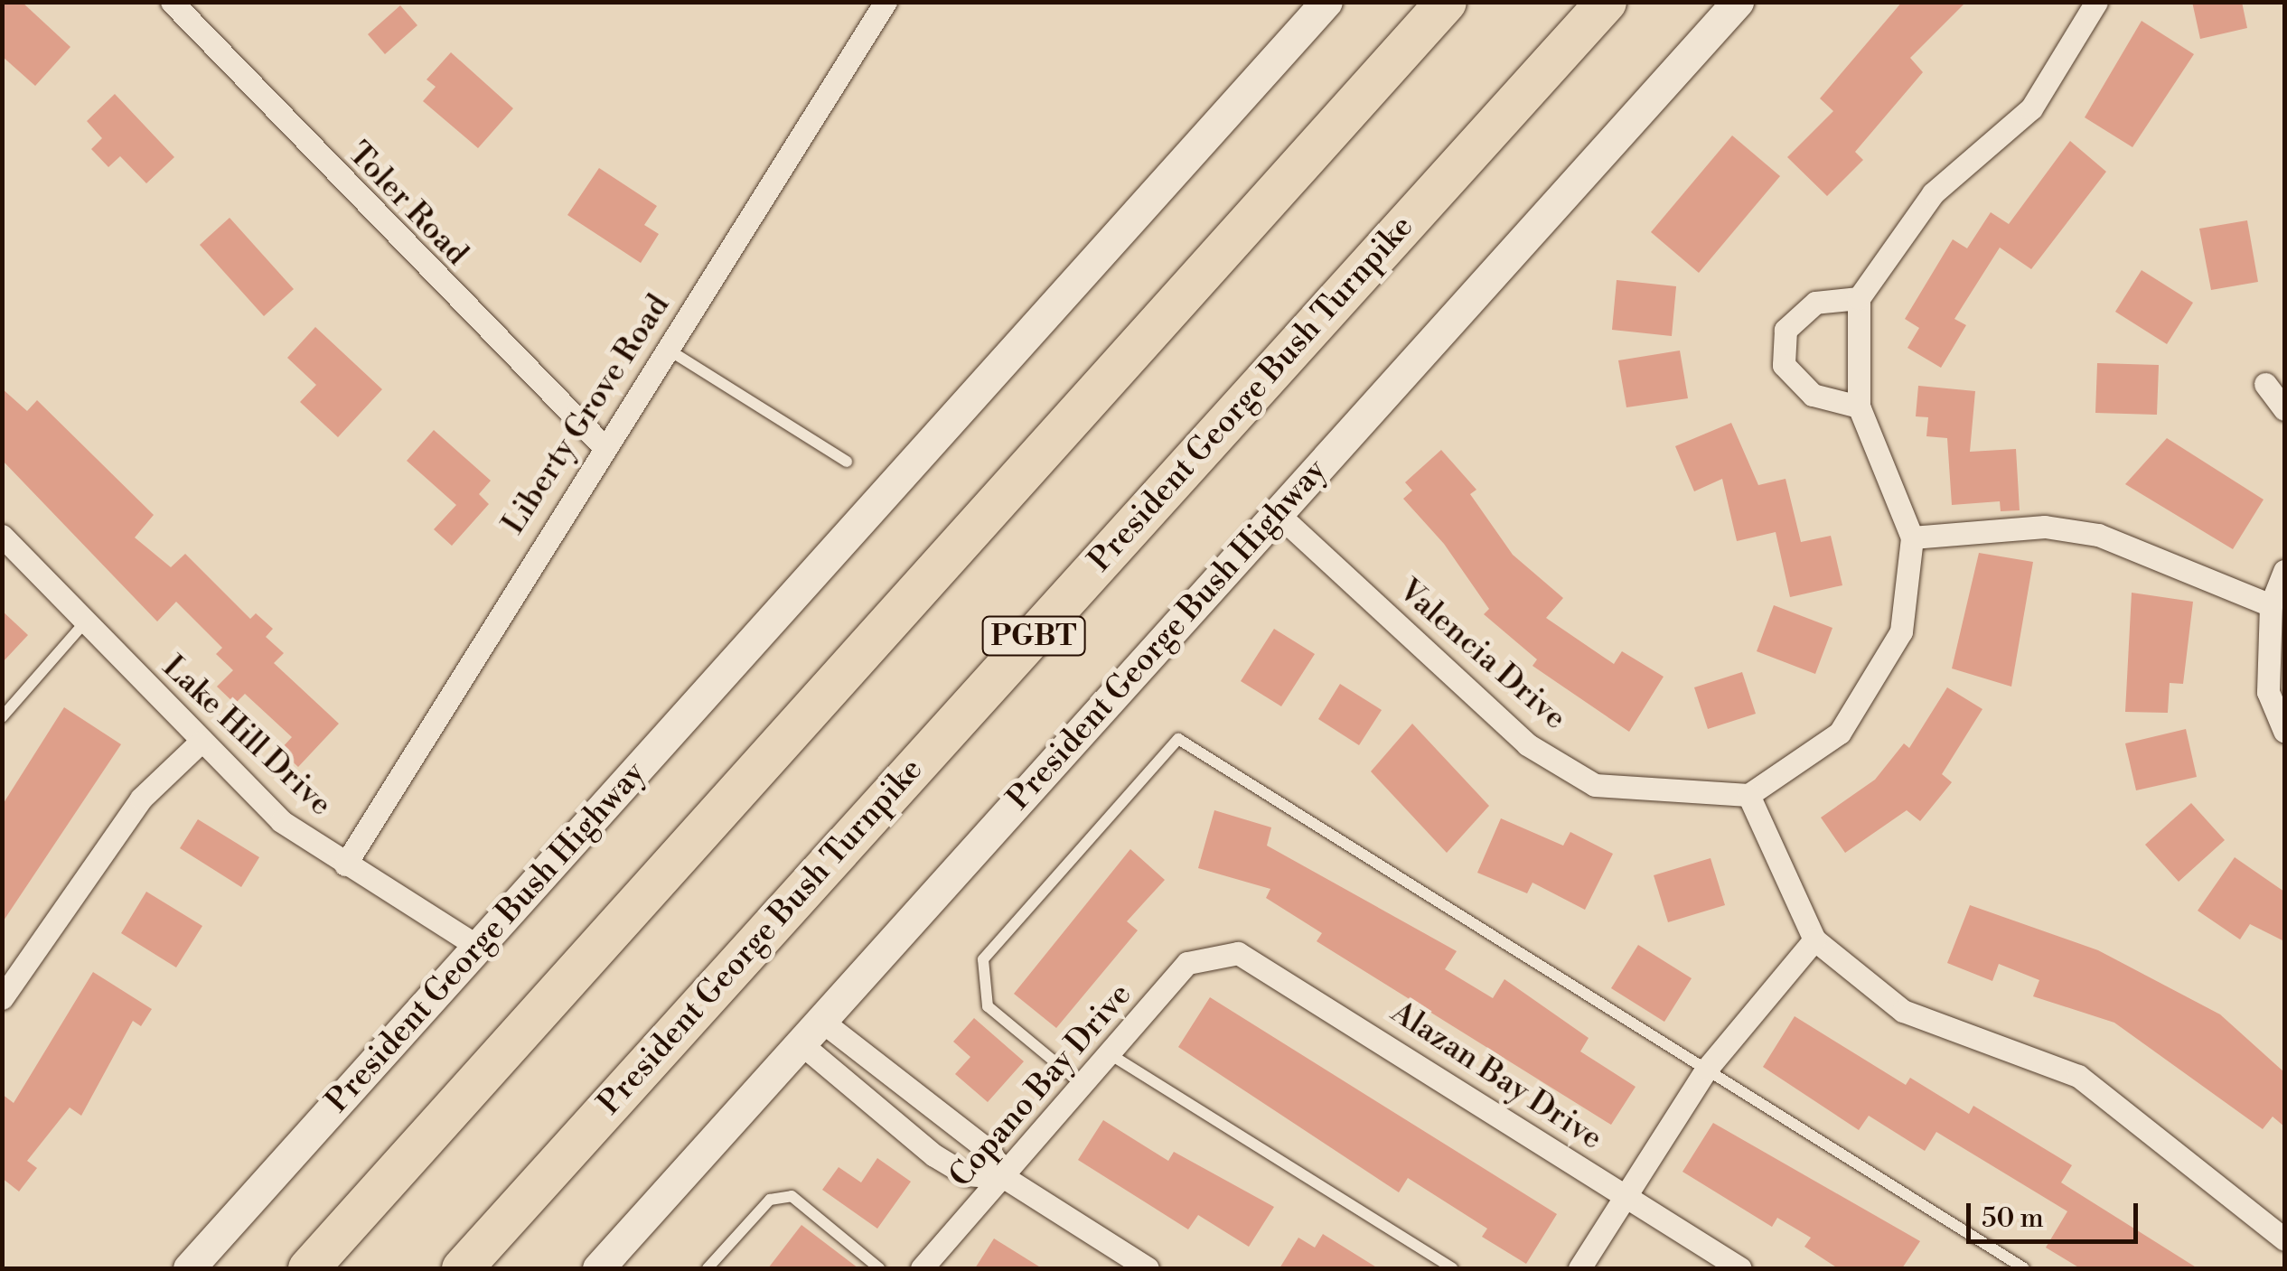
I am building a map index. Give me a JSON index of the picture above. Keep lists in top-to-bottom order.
{
  "streets": {
    "highway": ["President George Bush Turnpike", "PGBT"],
    "main road": ["President George Bush Highway"],
    "street": [
      "Toler Road",
      "Liberty Grove Road",
      "Valencia Drive",
      "Lake Hill Drive",
      "Alazan Bay Drive",
      "Copano Bay Drive"
    ]
  },
  "crossings": [
    ["Toler Road", "Liberty Grove Road"],
    ["Liberty Grove Road", "Lake Hill Drive"],
    ["President George Bush Highway", "Valencia Drive"],
    ["President George Bush Highway", "Lake Hill Drive"],
    ["Alazan Bay Drive", "Copano Bay Drive"]
  ],
  "scale_bar": "50 m"
}
